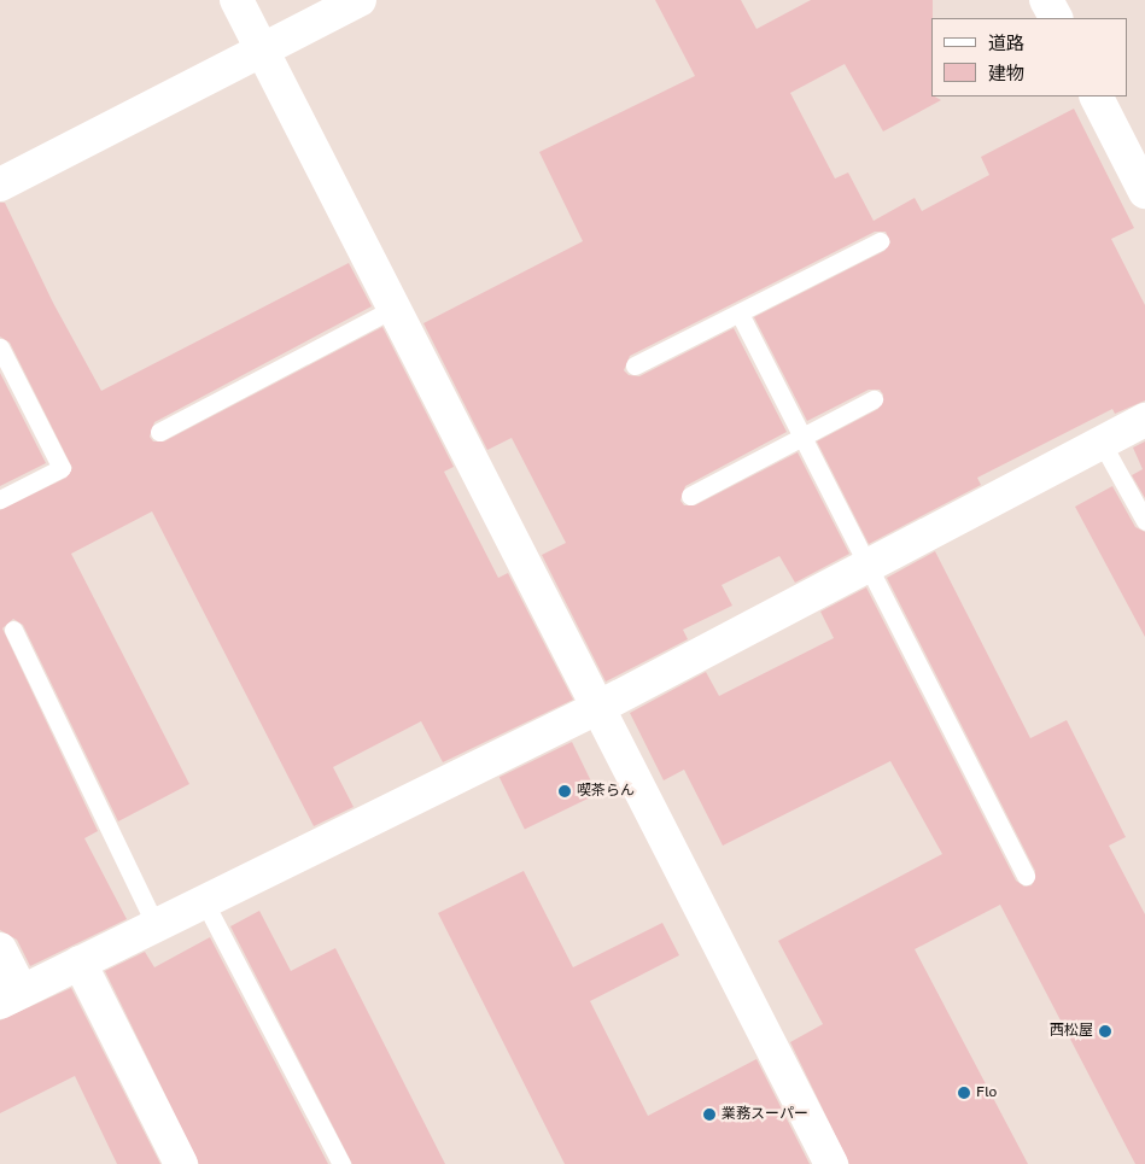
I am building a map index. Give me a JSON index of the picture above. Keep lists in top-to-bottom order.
{
  "places": [
    "喫茶らん",
    "西松屋",
    "Flo",
    "業務スーパー"
  ],
  "legend": ["道路", "建物"]
}
